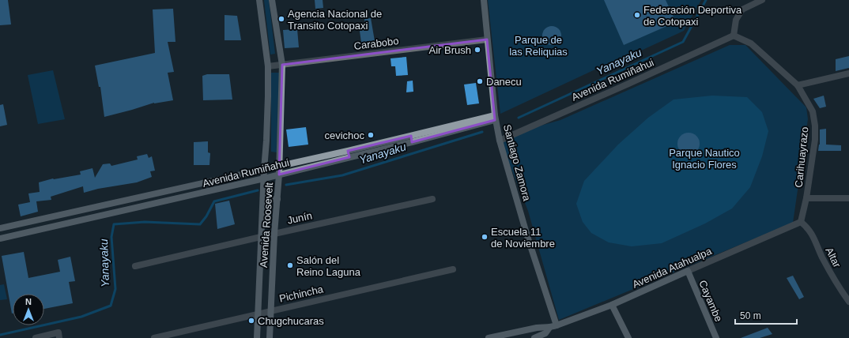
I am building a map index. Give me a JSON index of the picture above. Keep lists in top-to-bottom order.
{
  "streets": {
    "street": [
      "Carabobo",
      "Avenida Rumiñahui",
      "Carihuayrazo",
      "Santiago Zamora",
      "Junín",
      "Avenida Roosevelt",
      "Altar",
      "Avenida Atahualpa",
      "Pichincha",
      "Cayambe"
    ]
  },
  "crossings": [
    ["Carabobo", "Santiago Zamora"],
    ["Carabobo", "Avenida Roosevelt"],
    ["Avenida Rumiñahui", "Carihuayrazo"],
    ["Avenida Rumiñahui", "Santiago Zamora"],
    ["Avenida Rumiñahui", "Avenida Roosevelt"],
    ["Carihuayrazo", "Altar"],
    ["Carihuayrazo", "Avenida Atahualpa"],
    ["Santiago Zamora", "Avenida Atahualpa"],
    ["Junín", "Avenida Roosevelt"],
    ["Avenida Roosevelt", "Pichincha"],
    ["Altar", "Avenida Atahualpa"],
    ["Avenida Atahualpa", "Cayambe"]
  ],
  "water": ["Yanayaku"],
  "parks": ["Parque de las Reliquias", "Parque Nautico Ignacio Flores"],
  "places": [
    "Federación Deportiva de Cotopaxi",
    "Agencia Nacional de Transito Cotopaxi",
    "Air Brush",
    "Danecu",
    "cevichoc",
    "Escuela 11 de Noviembre",
    "Salón del Reino Laguna",
    "Chugchucaras"
  ],
  "scale_bar": "50 m",
  "north": "top"
}
